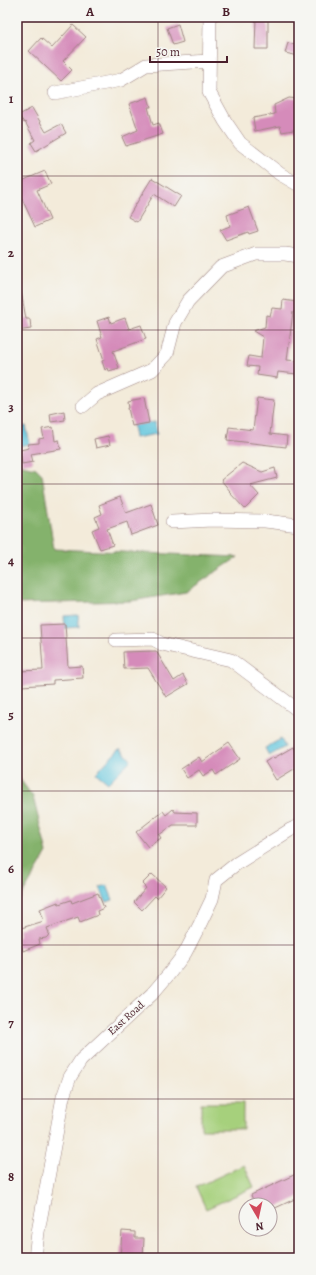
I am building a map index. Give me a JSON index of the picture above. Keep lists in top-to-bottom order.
{
  "streets": {
    "street": ["East Road"]
  },
  "scale_bar": "50 m",
  "north": "bottom",
  "grid": {
    "columns": ["A", "B"],
    "rows": [
      "1",
      "2",
      "3",
      "4",
      "5",
      "6",
      "7",
      "8"
    ]
  }
}
